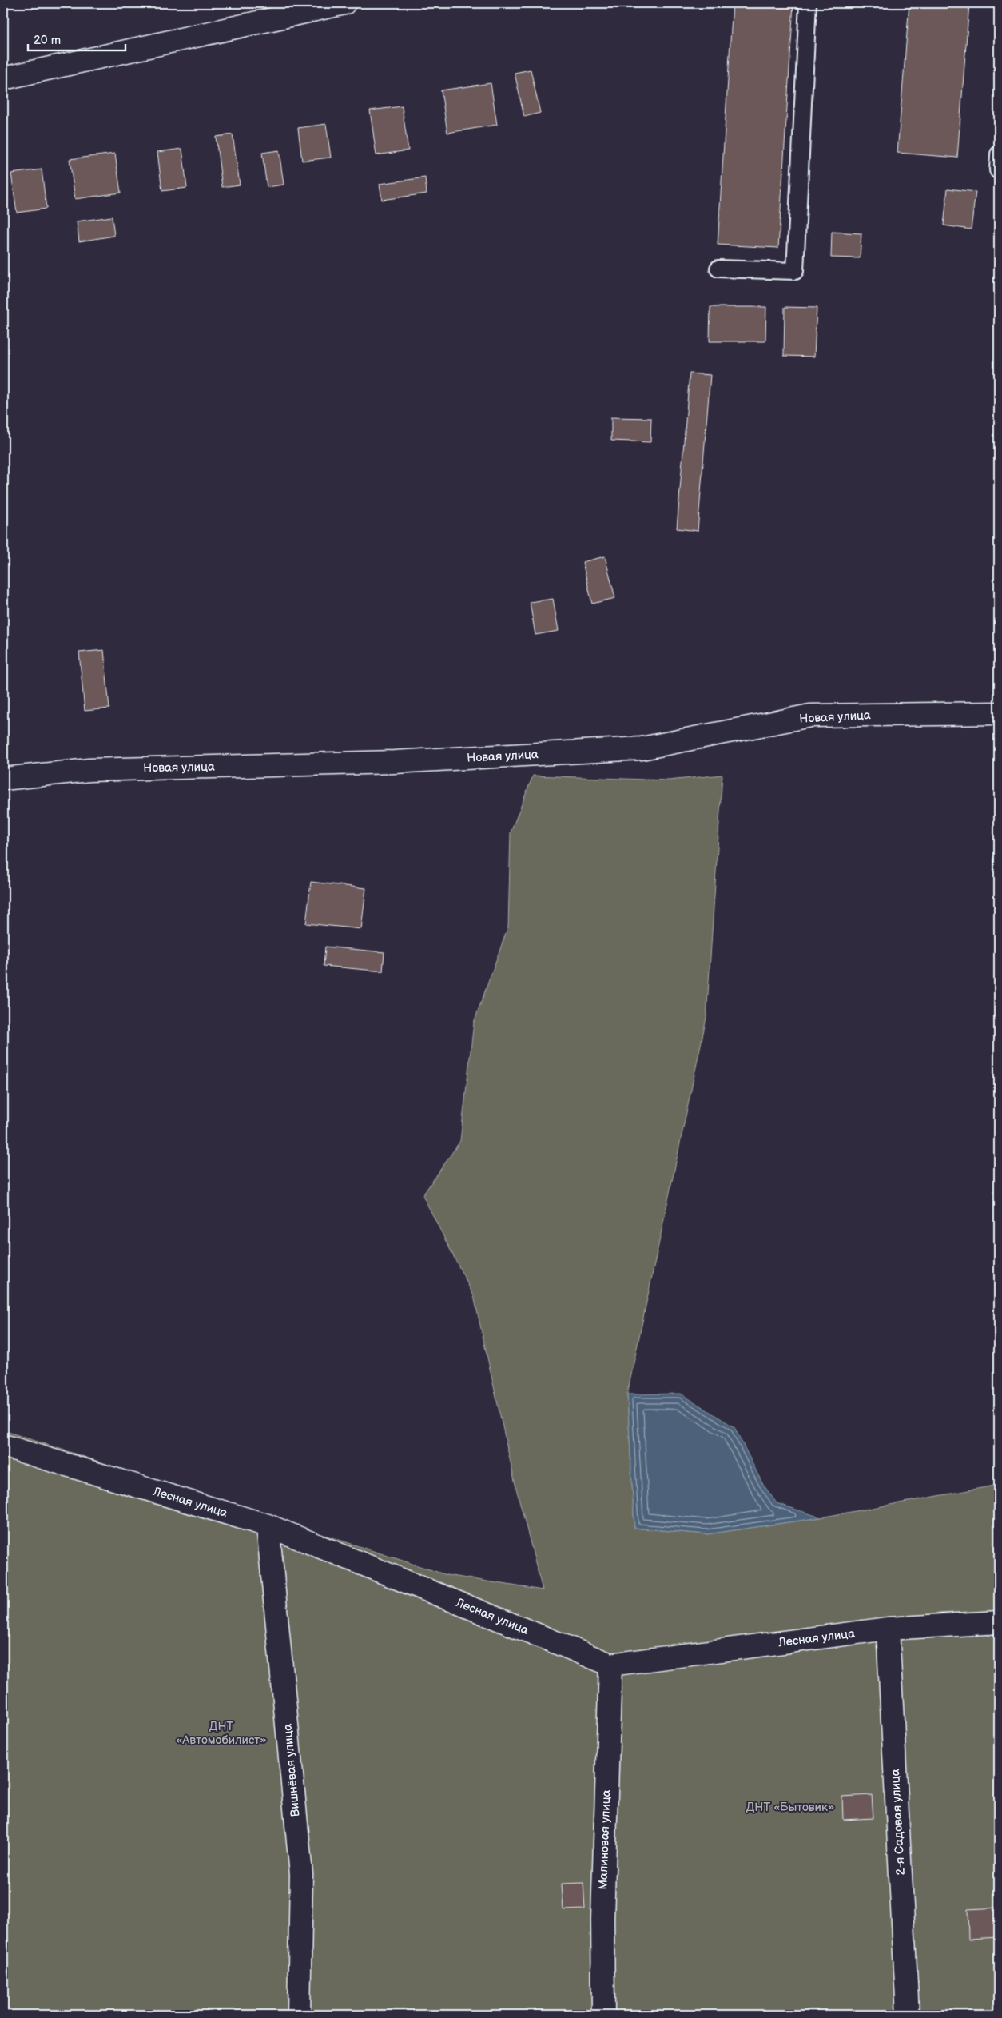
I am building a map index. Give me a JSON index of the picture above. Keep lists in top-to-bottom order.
{
  "streets": {
    "street": [
      "Новая улица",
      "Лесная улица",
      "Вишнёвая улица",
      "2-я Садовая улица",
      "Малиновая улица"
    ]
  },
  "crossings": [
    ["Лесная улица", "Вишнёвая улица"],
    ["Лесная улица", "2-я Садовая улица"],
    ["Лесная улица", "Малиновая улица"]
  ],
  "parks": ["ДНТ «Автомобилист»", "ДНТ «Бытовик»"],
  "scale_bar": "20 m"
}
